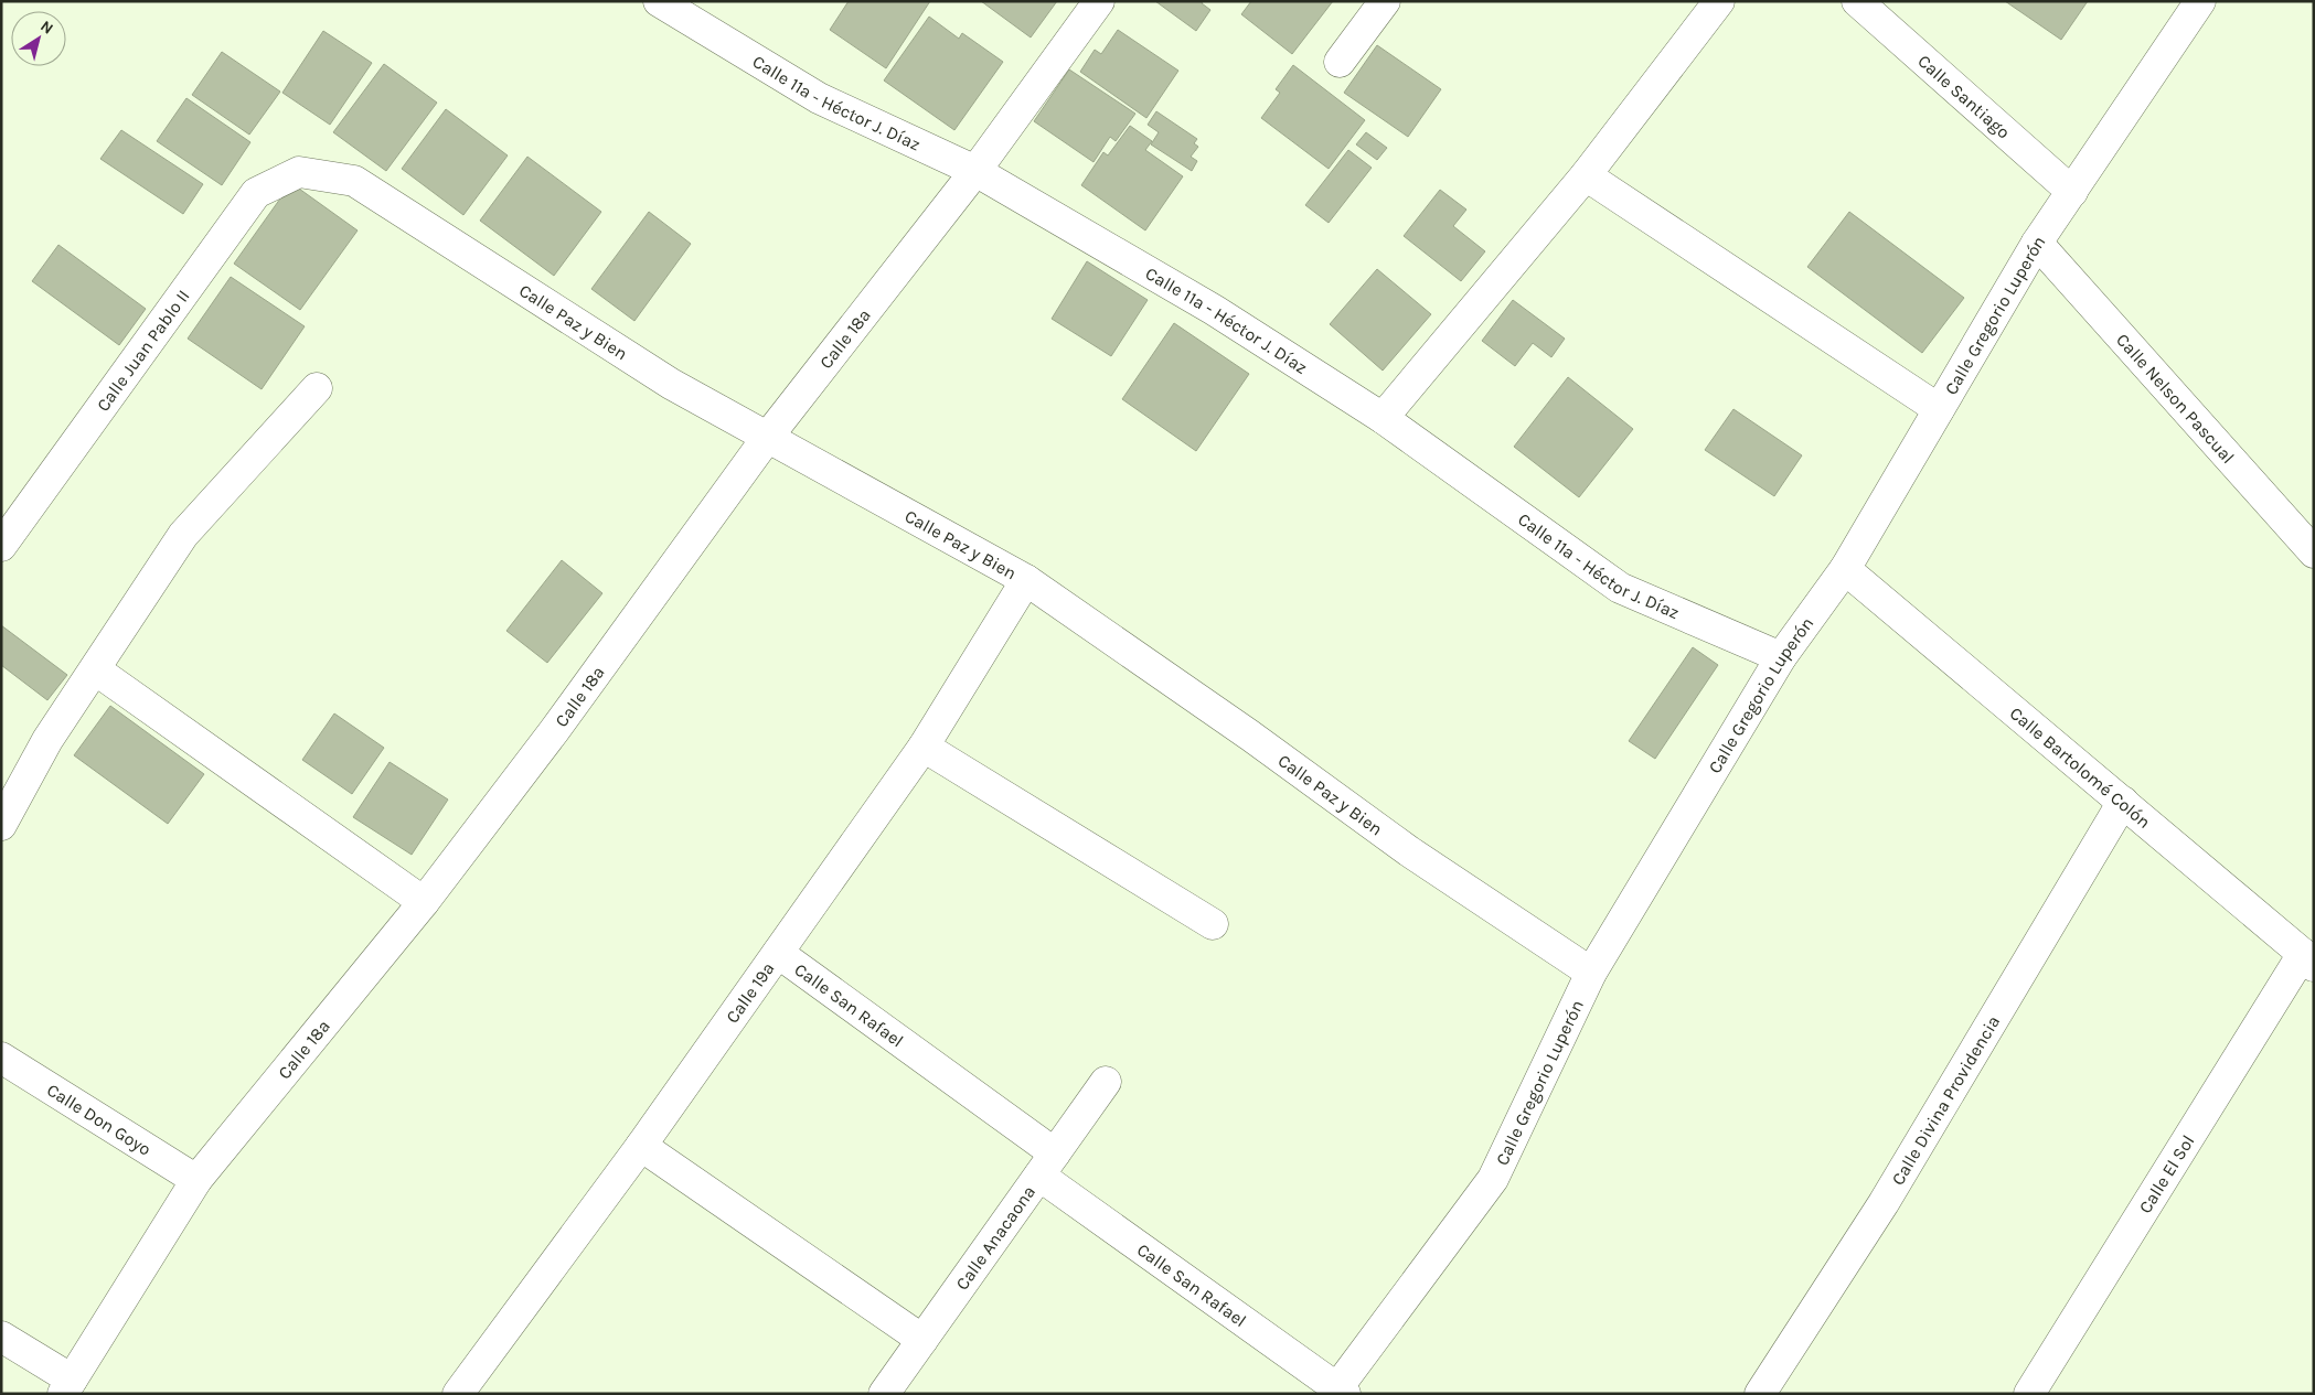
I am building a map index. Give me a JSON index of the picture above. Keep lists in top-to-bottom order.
{
  "streets": {
    "street": [
      "Calle Santiago",
      "Calle 11a - Héctor J. Díaz",
      "Calle Gregorio Luperón",
      "Calle Paz y Bien",
      "Calle 18a",
      "Calle Juan Pablo II",
      "Calle Nelson Pascual",
      "Calle Bartolomé Colón",
      "Calle 19a",
      "Calle San Rafael",
      "Calle Divina Providencia",
      "Calle Don Goyo",
      "Calle El Sol",
      "Calle Anacaona"
    ]
  },
  "crossings": [
    ["Calle Santiago", "Calle Gregorio Luperón"],
    ["Calle 11a - Héctor J. Díaz", "Calle Gregorio Luperón"],
    ["Calle 11a - Héctor J. Díaz", "Calle 18a"],
    ["Calle Gregorio Luperón", "Calle Paz y Bien"],
    ["Calle Gregorio Luperón", "Calle Nelson Pascual"],
    ["Calle Gregorio Luperón", "Calle Bartolomé Colón"],
    ["Calle Gregorio Luperón", "Calle San Rafael"],
    ["Calle Paz y Bien", "Calle 18a"],
    ["Calle Paz y Bien", "Calle Juan Pablo II"],
    ["Calle Paz y Bien", "Calle 19a"],
    ["Calle 18a", "Calle Don Goyo"],
    ["Calle Bartolomé Colón", "Calle Divina Providencia"],
    ["Calle Bartolomé Colón", "Calle El Sol"],
    ["Calle 19a", "Calle San Rafael"],
    ["Calle San Rafael", "Calle Anacaona"]
  ],
  "north": "top right"
}
